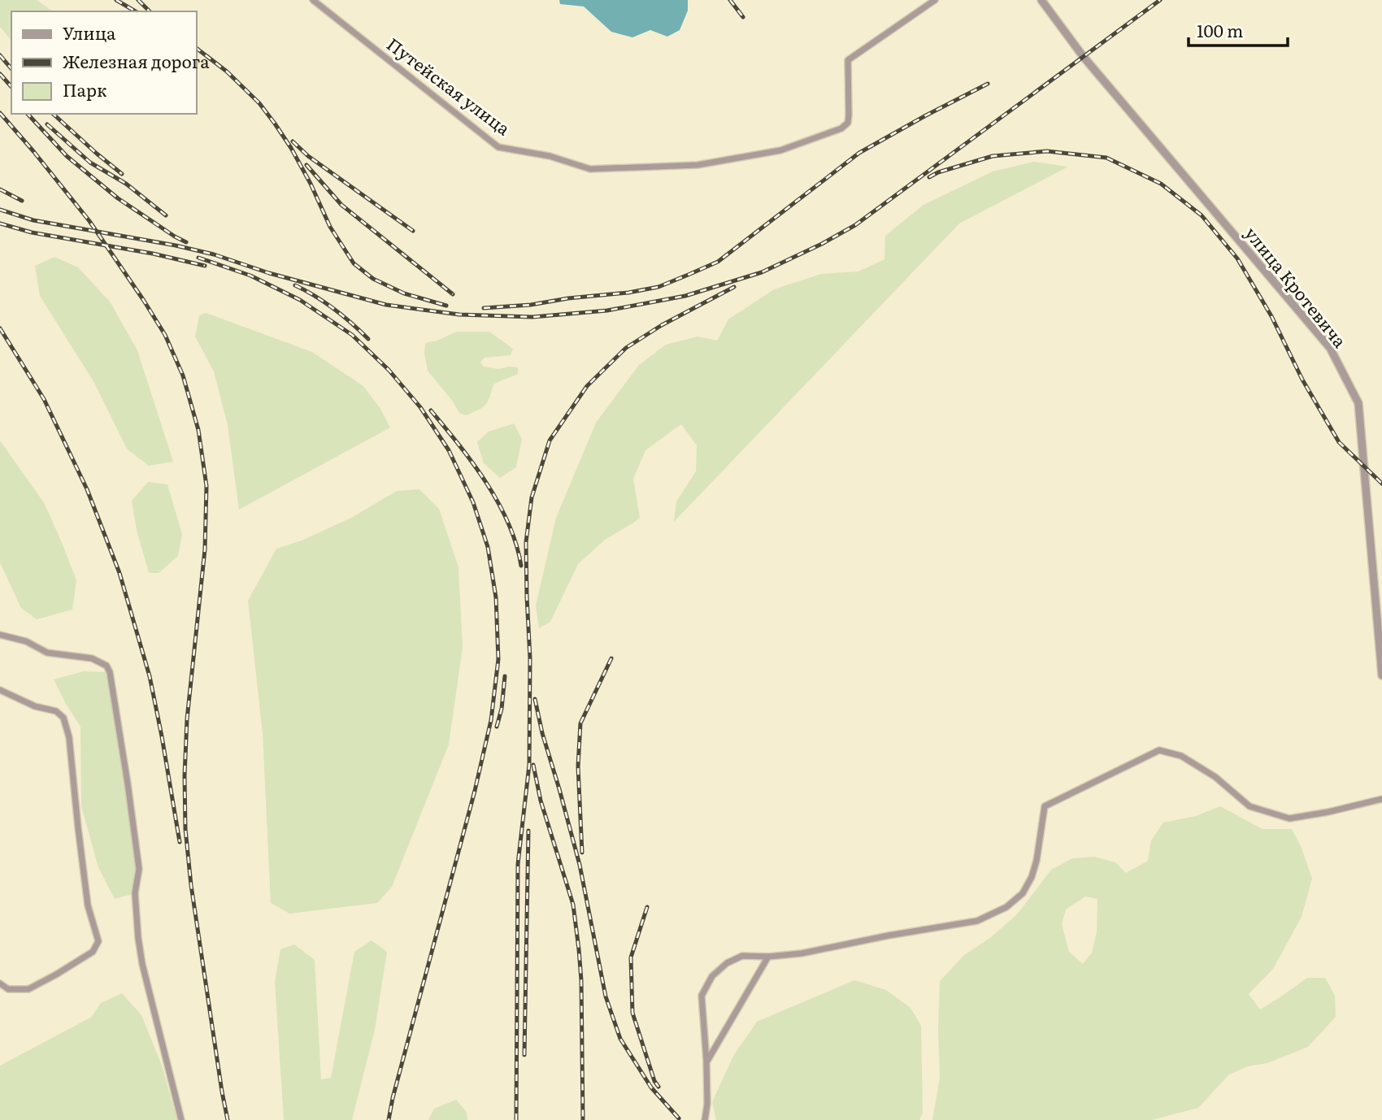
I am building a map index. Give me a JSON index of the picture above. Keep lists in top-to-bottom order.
{
  "streets": {
    "street": ["Путейская улица", "улица Кротевича"]
  },
  "legend": ["Улица", "Железная дорога", "Парк"],
  "scale_bar": "100 m"
}
